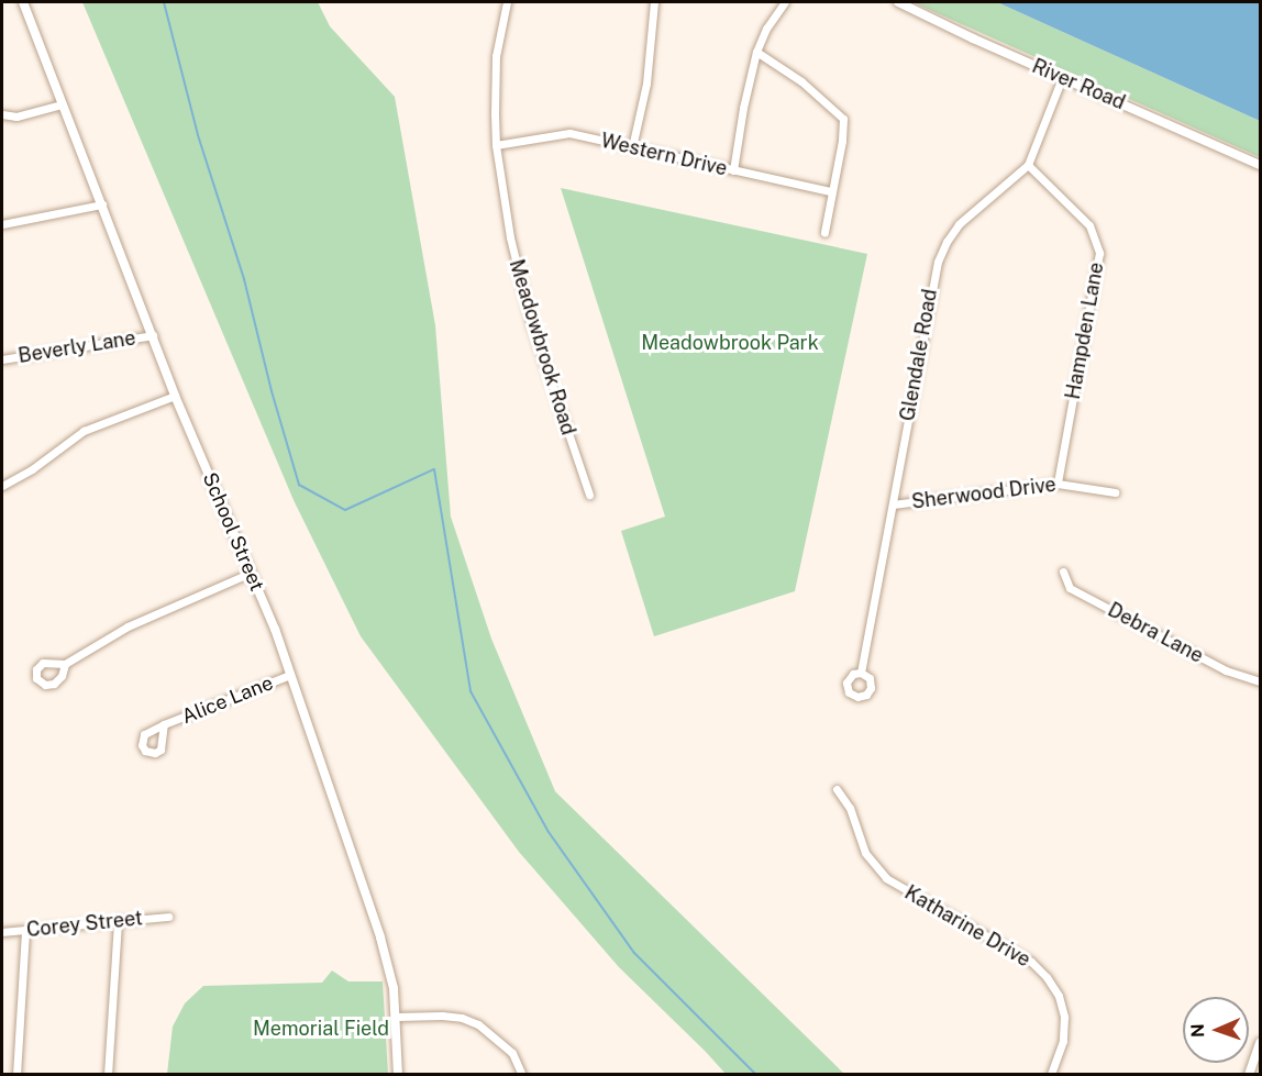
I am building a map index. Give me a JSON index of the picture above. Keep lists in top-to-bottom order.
{
  "streets": {
    "street": [
      "River Road",
      "Western Drive",
      "Hampden Lane",
      "Beverly Lane",
      "Meadowbrook Road",
      "Glendale Road",
      "Sherwood Drive",
      "School Street",
      "Debra Lane",
      "Alice Lane",
      "Corey Street",
      "Katharine Drive"
    ]
  },
  "crossings": [
    ["River Road", "Glendale Road"],
    ["Western Drive", "Meadowbrook Road"],
    ["Hampden Lane", "Glendale Road"],
    ["Hampden Lane", "Sherwood Drive"],
    ["Beverly Lane", "School Street"],
    ["Glendale Road", "Sherwood Drive"],
    ["School Street", "Alice Lane"]
  ],
  "parks": ["Meadowbrook Park", "Memorial Field"],
  "north": "left"
}
